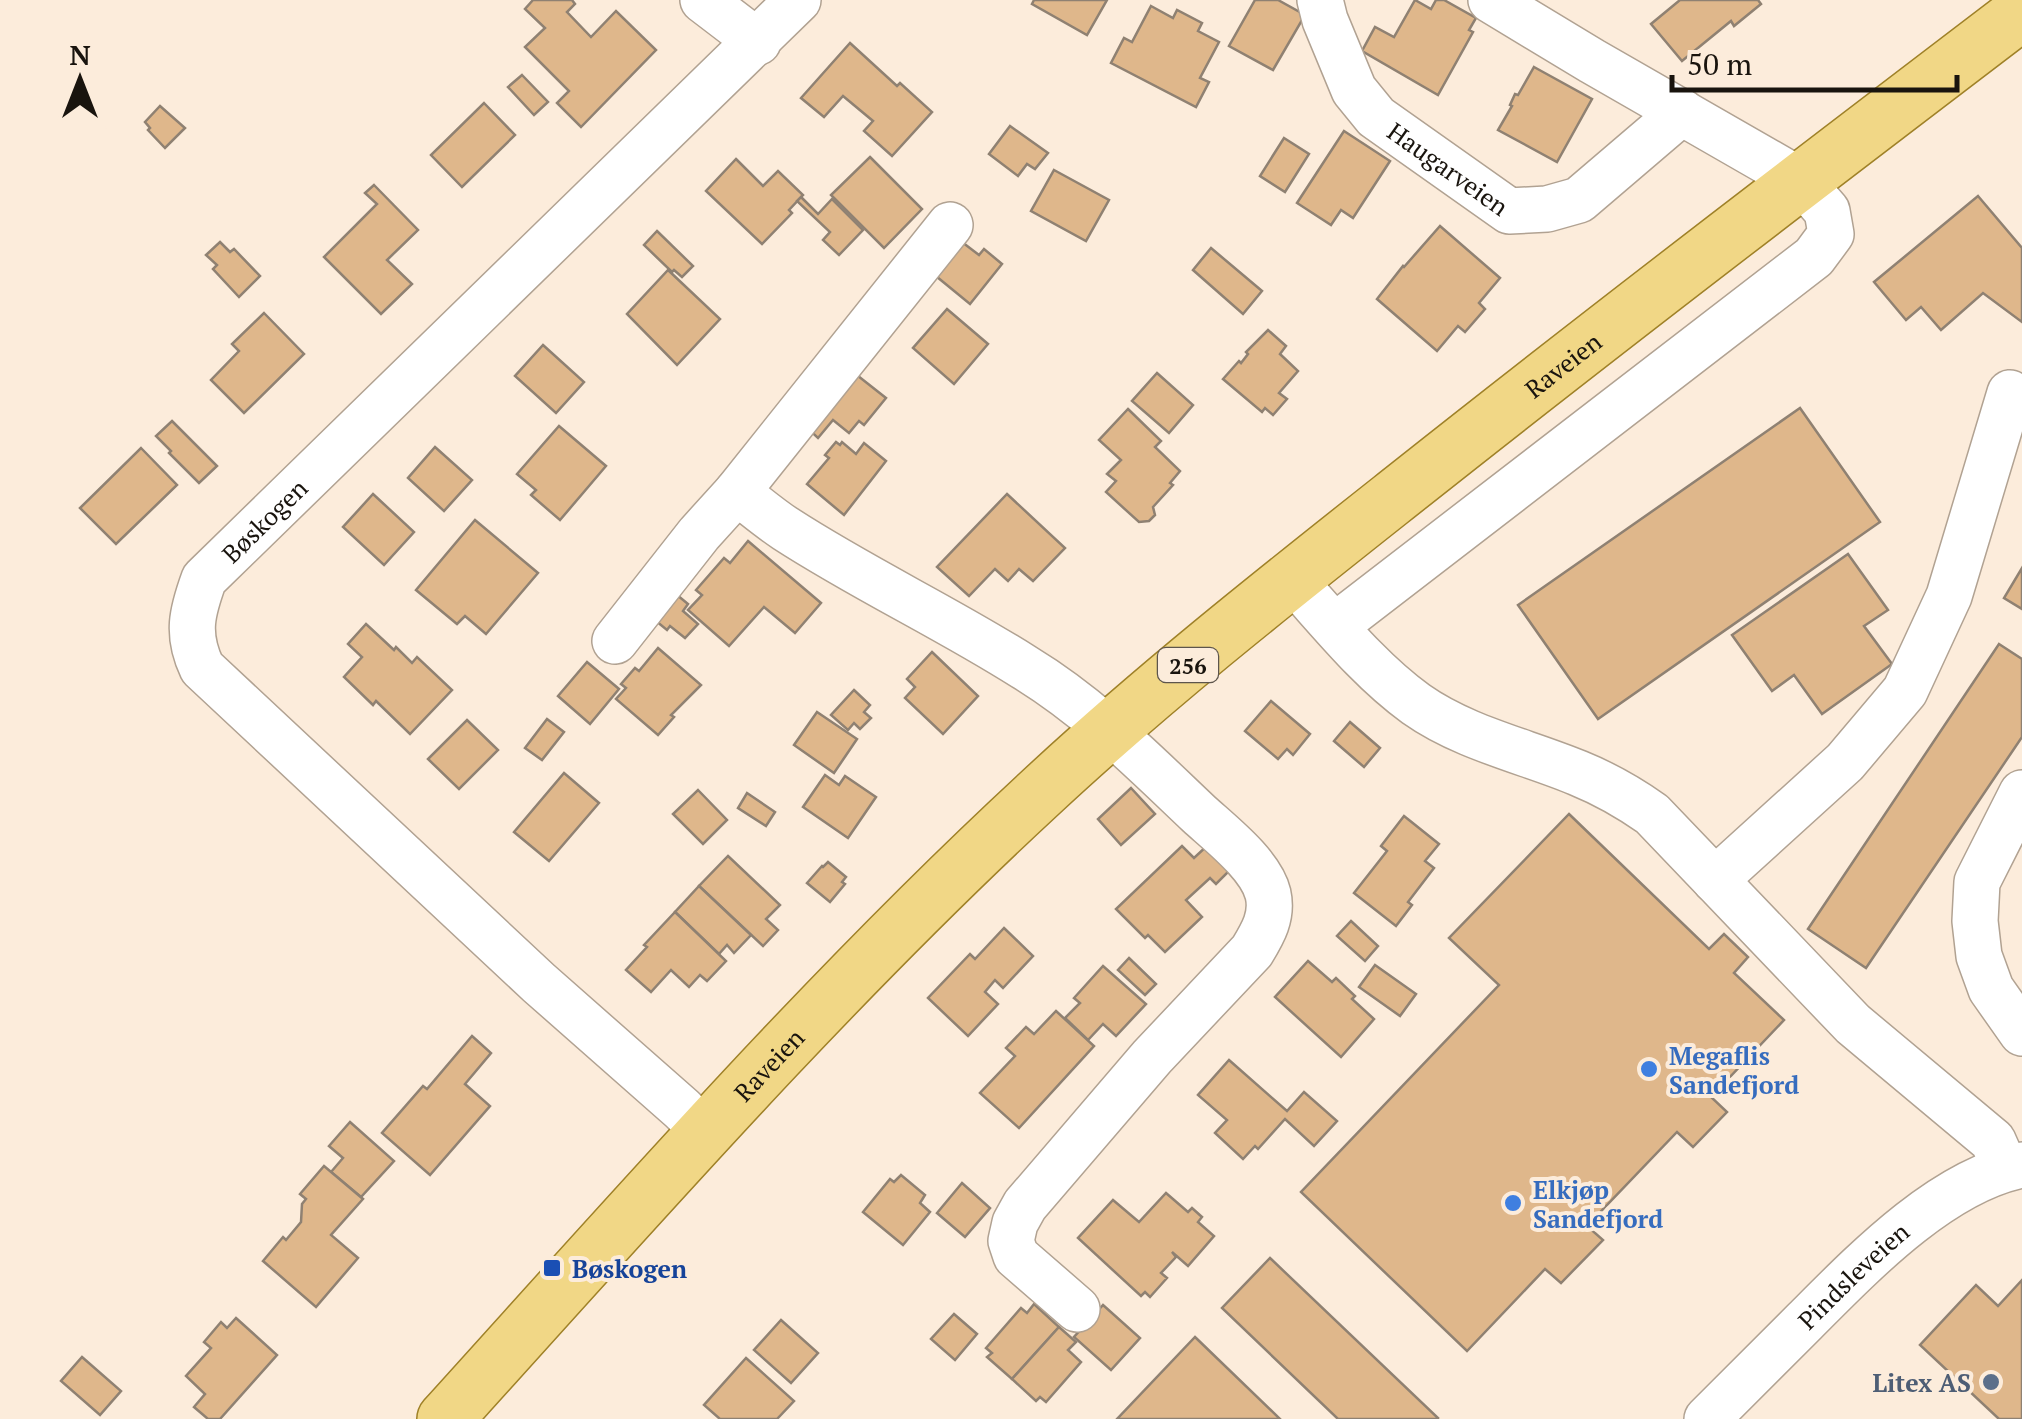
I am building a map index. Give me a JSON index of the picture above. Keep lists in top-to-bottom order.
{
  "streets": {
    "main road": ["Raveien", "256"],
    "street": ["Haugarveien", "Bøskogen", "Pindsleveien"]
  },
  "crossings": [
    ["Raveien", "Bøskogen"]
  ],
  "places": {
    "other": ["Megaflis Sandefjord", "Elkjøp Sandefjord", "Litex AS"],
    "transit": ["Bøskogen"]
  },
  "scale_bar": "50 m",
  "north": "top"
}
